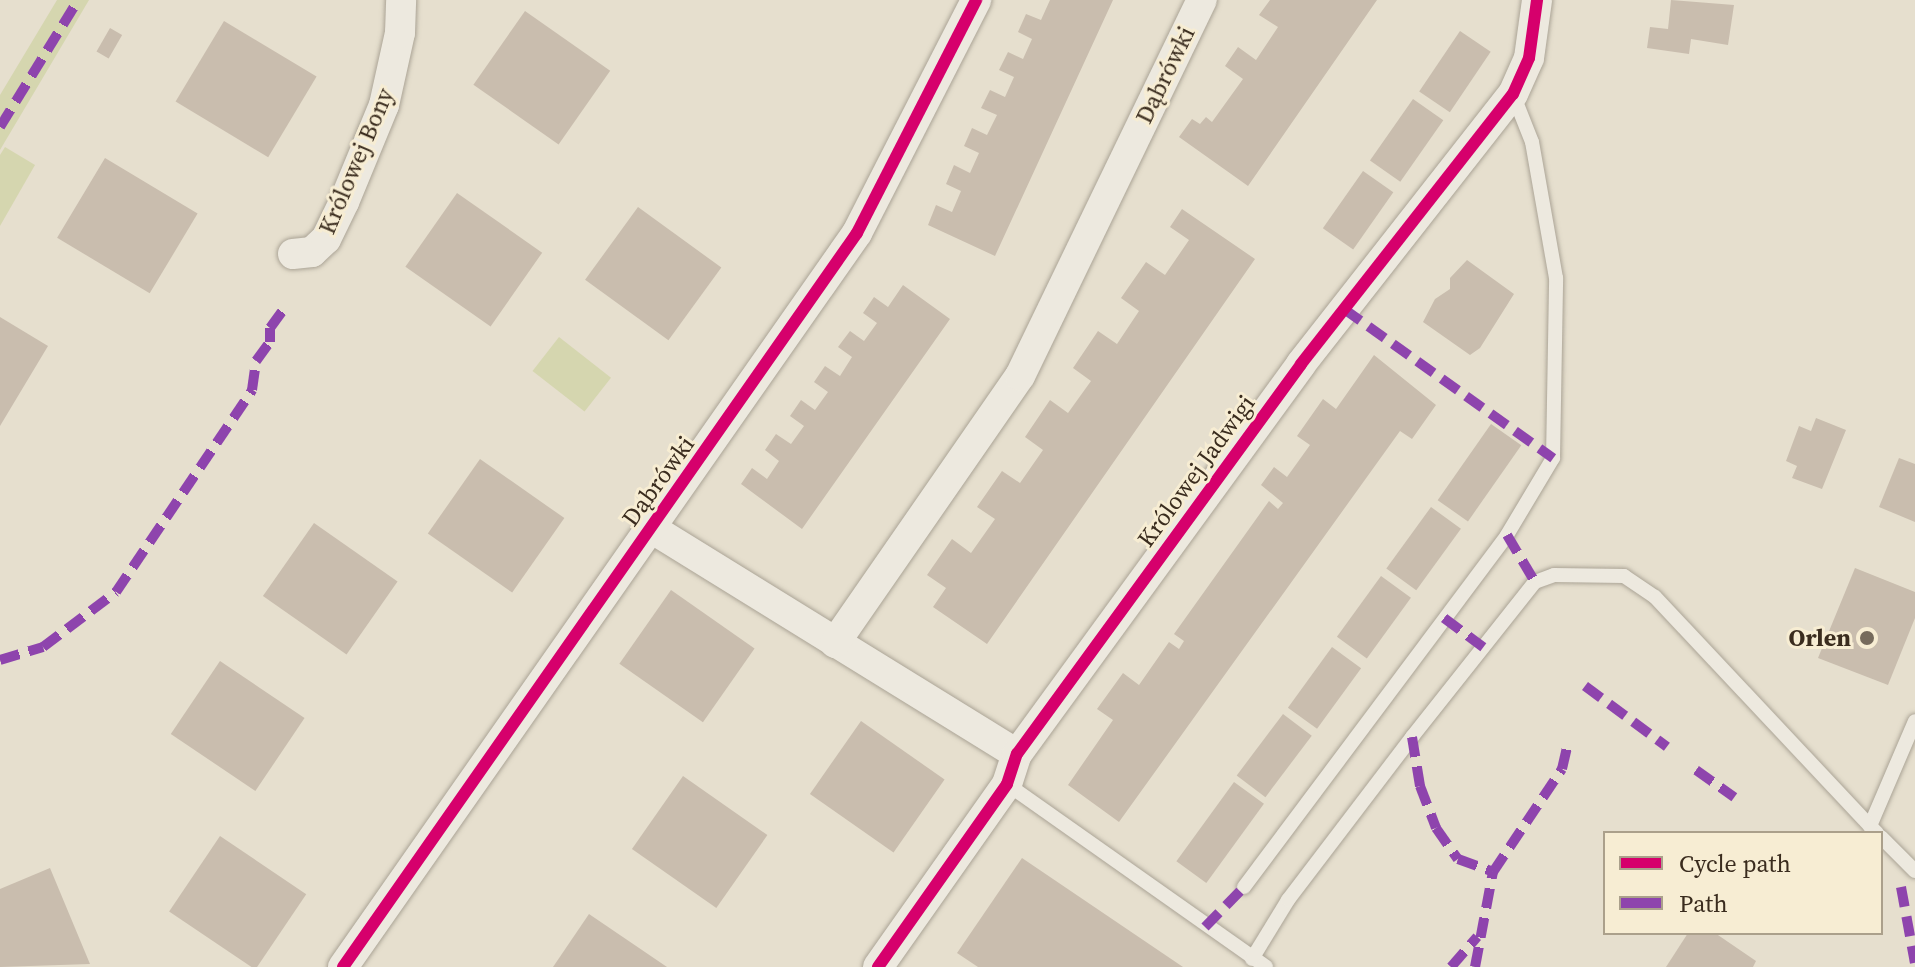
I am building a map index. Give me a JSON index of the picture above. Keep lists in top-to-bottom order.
{
  "streets": {
    "street": ["Dąbrówki", "Królowej Bony", "Królowej Jadwigi"]
  },
  "crossings": [
    ["Dąbrówki", "Królowej Jadwigi"]
  ],
  "places": ["Orlen"],
  "legend": ["Cycle path", "Path"]
}
